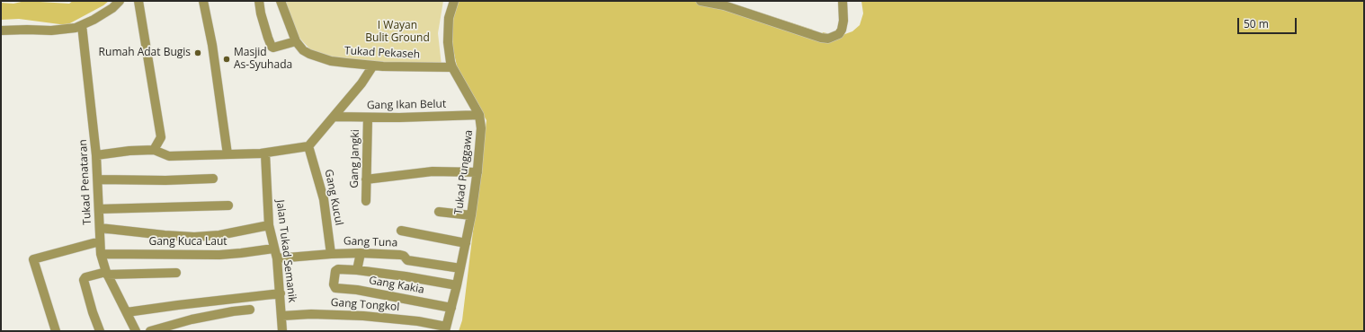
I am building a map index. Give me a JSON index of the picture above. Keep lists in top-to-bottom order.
{
  "streets": {
    "street": [
      "Tukad Pekaseh",
      "Gang Ikan Belut",
      "Gang Jangki",
      "Tukad Punggawa",
      "Tukad Penataran",
      "Gang Kucul",
      "Gang Kuca Laut",
      "Gang Tuna",
      "Jalan Tukad Semanik",
      "Gang Kakia",
      "Gang Tongkol"
    ]
  },
  "crossings": [
    ["Tukad Pekaseh", "Tukad Punggawa"],
    ["Gang Ikan Belut", "Gang Jangki"],
    ["Gang Ikan Belut", "Tukad Punggawa"],
    ["Tukad Punggawa", "Gang Tuna"],
    ["Tukad Punggawa", "Gang Kakia"],
    ["Tukad Punggawa", "Gang Tongkol"],
    ["Tukad Penataran", "Gang Kuca Laut"],
    ["Gang Kucul", "Gang Tuna"],
    ["Gang Kuca Laut", "Jalan Tukad Semanik"],
    ["Gang Tuna", "Jalan Tukad Semanik"],
    ["Jalan Tukad Semanik", "Gang Tongkol"]
  ],
  "parks": ["I Wayan Bulit Ground"],
  "places": ["Rumah Adat Bugis", "Masjid As-Syuhada"],
  "scale_bar": "50 m"
}
